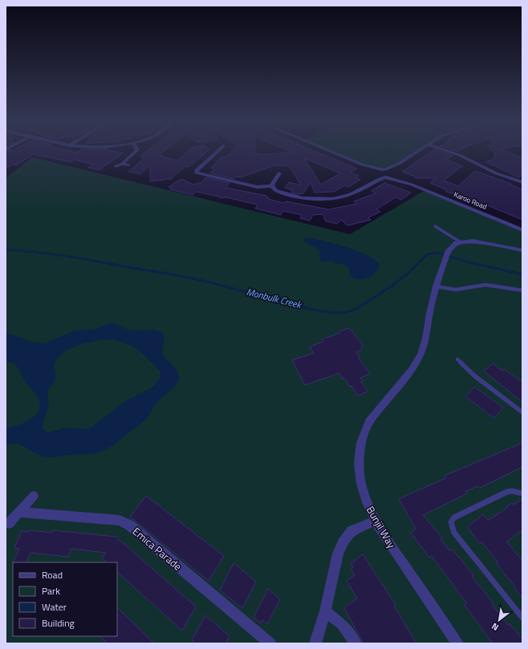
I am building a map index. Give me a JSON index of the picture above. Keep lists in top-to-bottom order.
{
  "streets": {
    "street": ["Karoo Road", "Bunjil Way", "Emica Parade"]
  },
  "water": ["Monbulk Creek"],
  "legend": [
    "Road",
    "Park",
    "Water",
    "Building"
  ],
  "north": "bottom left"
}
